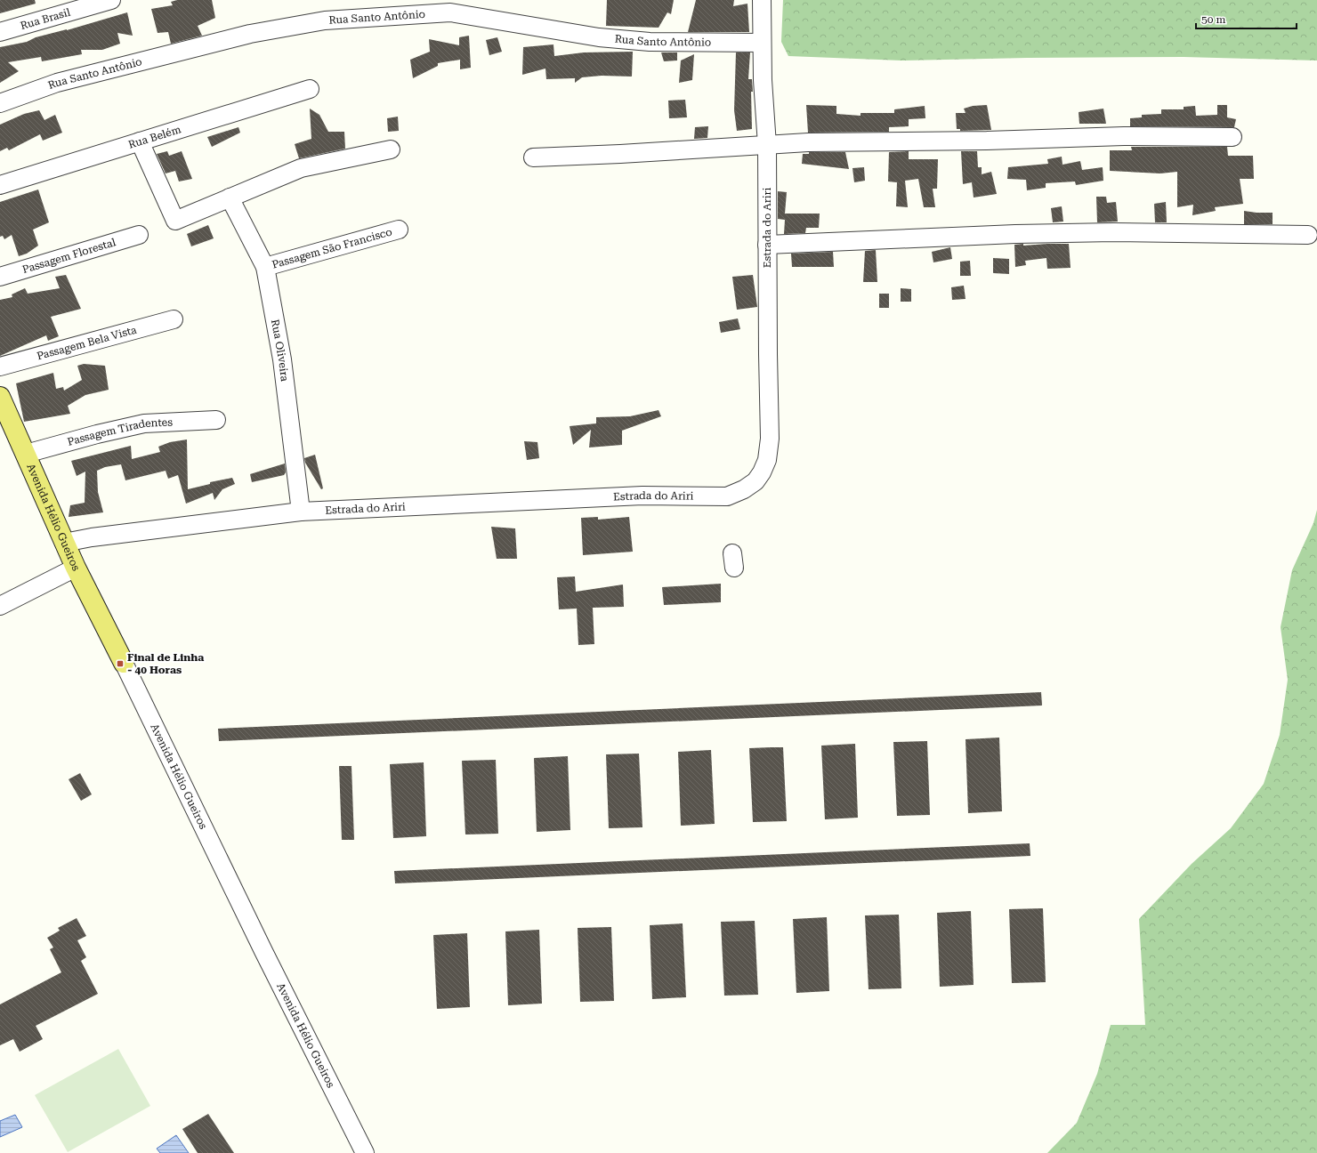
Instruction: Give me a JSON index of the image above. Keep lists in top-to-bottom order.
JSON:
{
  "streets": {
    "main road": ["Avenida Hélio Gueiros"],
    "street": [
      "Rua Santo Antônio",
      "Rua Brasil",
      "Rua Belém",
      "Estrada do Ariri",
      "Passagem São Francisco",
      "Passagem Florestal",
      "Passagem Bela Vista",
      "Rua Oliveira",
      "Passagem Tiradentes"
    ]
  },
  "crossings": [
    ["Rua Santo Antônio", "Estrada do Ariri"],
    ["Estrada do Ariri", "Rua Oliveira"],
    ["Estrada do Ariri", "Avenida Hélio Gueiros"],
    ["Passagem São Francisco", "Rua Oliveira"],
    ["Passagem Tiradentes", "Avenida Hélio Gueiros"]
  ],
  "places": {
    "transit": ["Final de Linha - 40 Horas"]
  },
  "scale_bar": "50 m"
}
